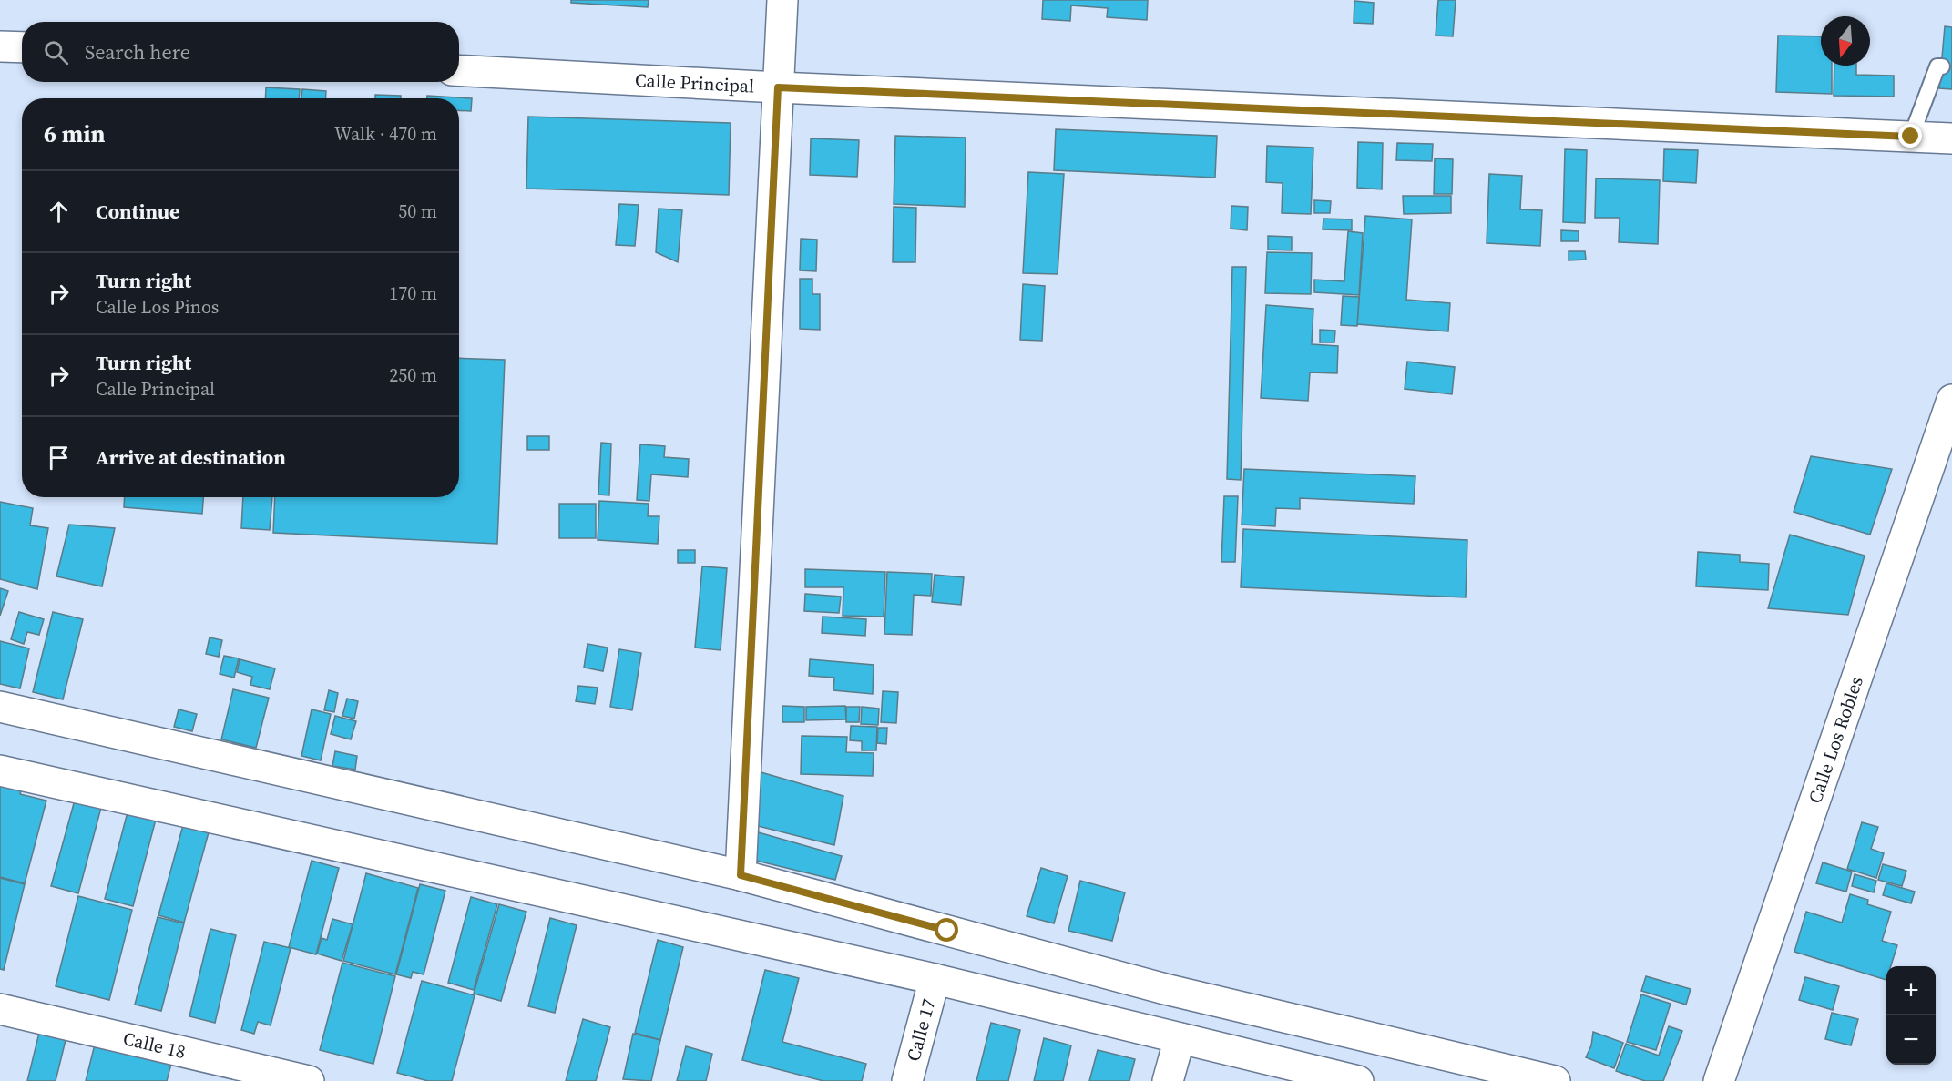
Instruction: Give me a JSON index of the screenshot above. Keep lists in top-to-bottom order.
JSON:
{
  "streets": {
    "street": [
      "Calle Principal",
      "Calle Los Robles",
      "Calle 17",
      "Calle 18"
    ]
  },
  "north": "bottom",
  "page": {
    "search": "Search here",
    "heading": ["6 min", "Walk · 470 m"],
    "list": [
      ["Continue", "50 m"],
      ["Turn right", "Calle Los Pinos", "170 m"],
      ["Turn right", "Calle Principal", "250 m"],
      "Arrive at destination"
    ],
    "map_buttons": ["+", "−"]
  }
}
